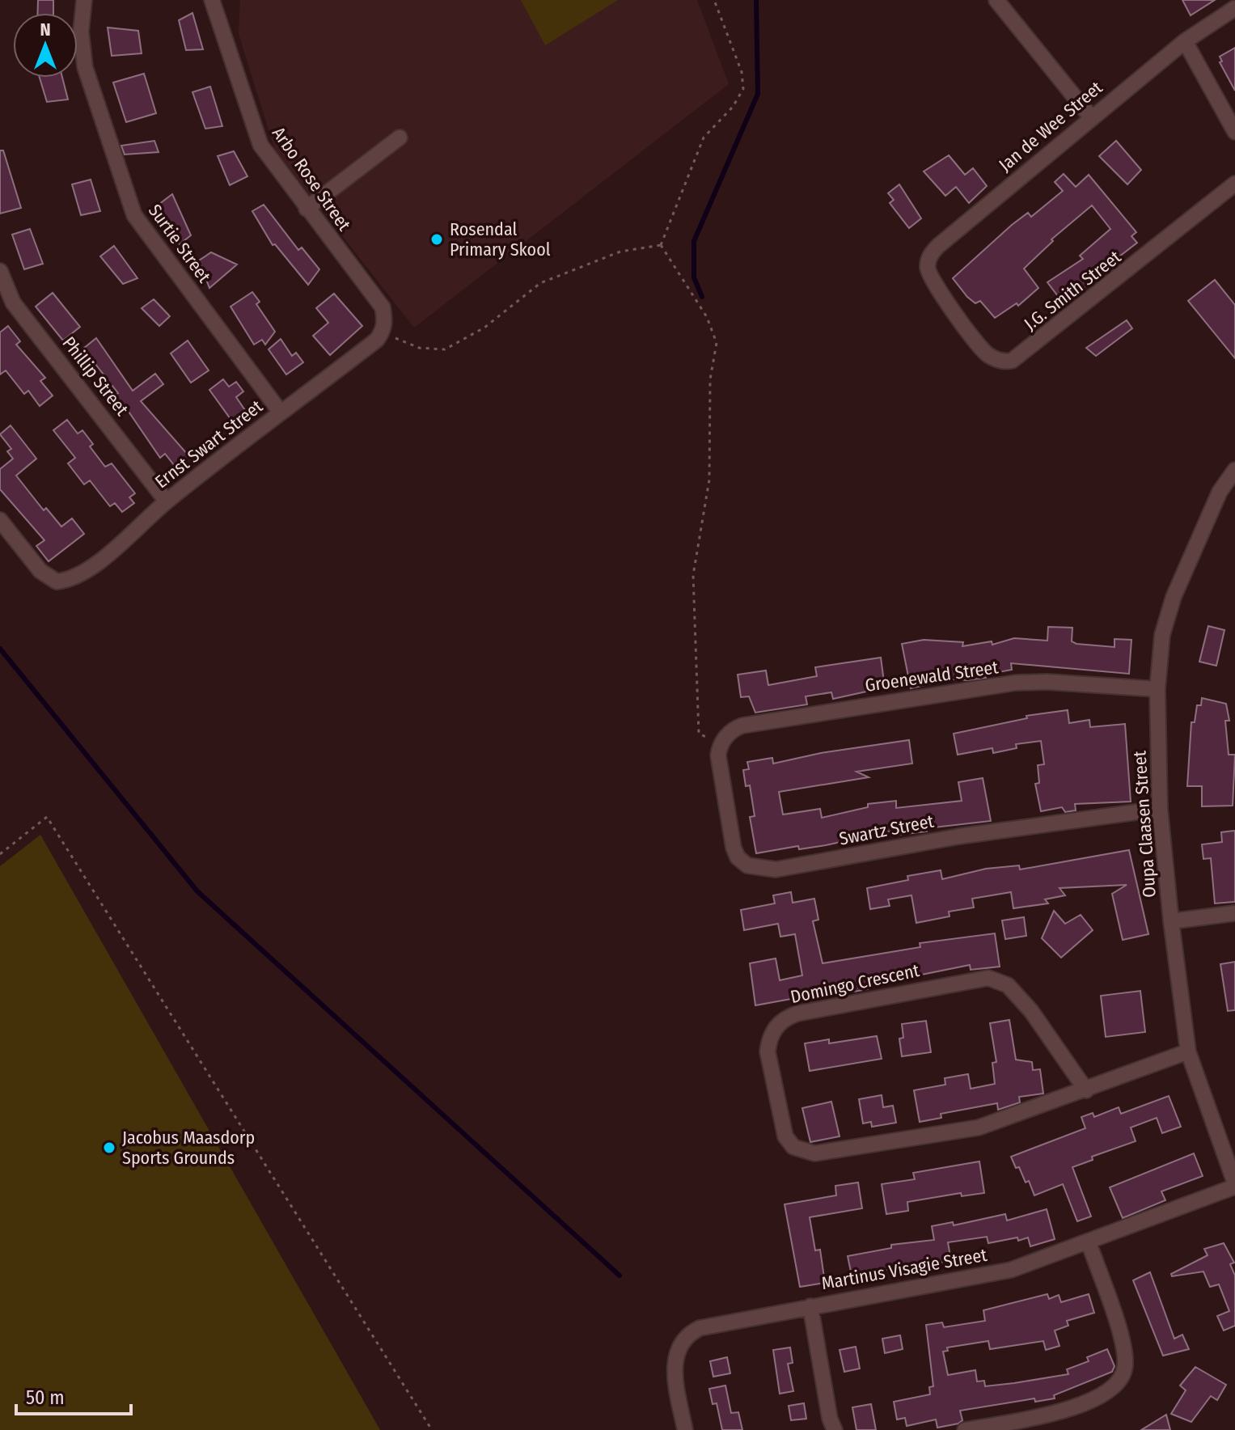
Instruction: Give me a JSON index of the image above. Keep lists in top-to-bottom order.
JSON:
{
  "streets": {
    "street": [
      "Jan de Wee Street",
      "Arbo Rose Street",
      "Surtie Street",
      "J.G. Smith Street",
      "Phillip Street",
      "Ernst Swart Street",
      "Groenewald Street",
      "Oupa Claasen Street",
      "Swartz Street",
      "Domingo Crescent",
      "Martinus Visagie Street"
    ]
  },
  "crossings": [
    ["Jan de Wee Street", "J.G. Smith Street"],
    ["Arbo Rose Street", "Ernst Swart Street"],
    ["Surtie Street", "Ernst Swart Street"],
    ["Phillip Street", "Ernst Swart Street"],
    ["Groenewald Street", "Oupa Claasen Street"],
    ["Groenewald Street", "Swartz Street"],
    ["Oupa Claasen Street", "Swartz Street"],
    ["Oupa Claasen Street", "Domingo Crescent"],
    ["Oupa Claasen Street", "Martinus Visagie Street"]
  ],
  "places": ["Rosendal Primary Skool", "Jacobus Maasdorp Sports Grounds"],
  "scale_bar": "50 m",
  "north": "top"
}
